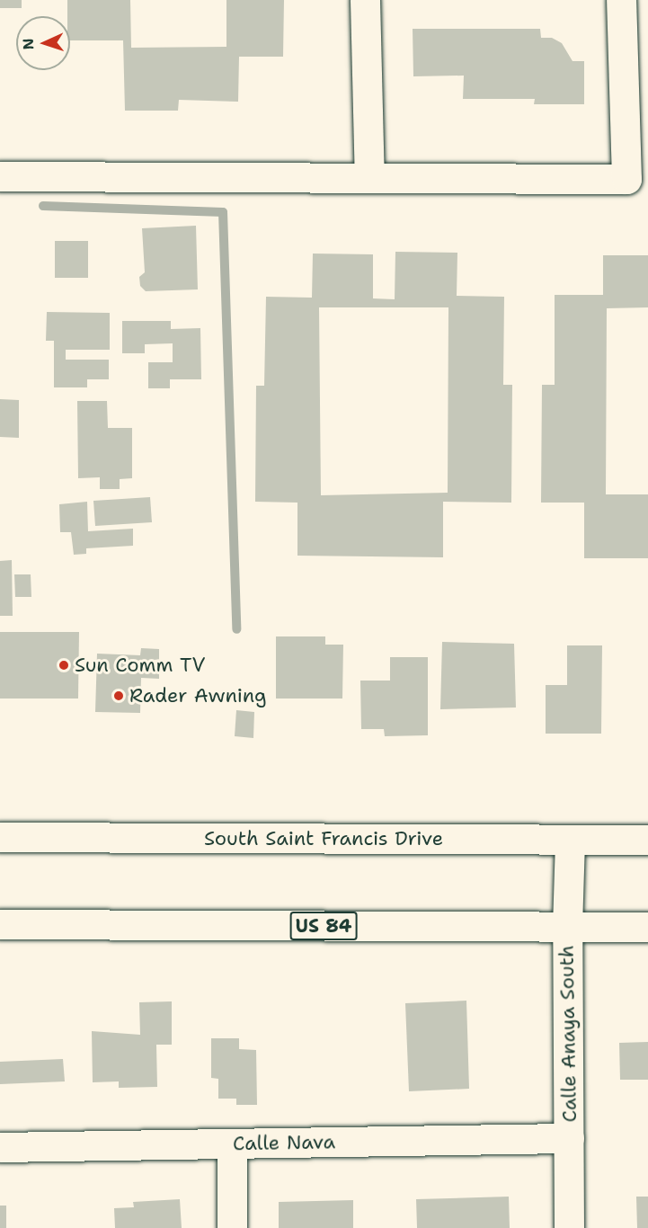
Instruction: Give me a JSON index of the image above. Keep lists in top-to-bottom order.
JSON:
{
  "streets": {
    "main road": [
      "South Saint Francis Drive",
      "US 84",
      "Calle Anaya South",
      "Calle Nava"
    ]
  },
  "crossings": [
    ["South Saint Francis Drive", "Calle Anaya South"],
    ["US 84", "Calle Anaya South"],
    ["Calle Anaya South", "Calle Nava"]
  ],
  "places": ["Sun Comm TV", "Rader Awning"],
  "north": "left"
}
